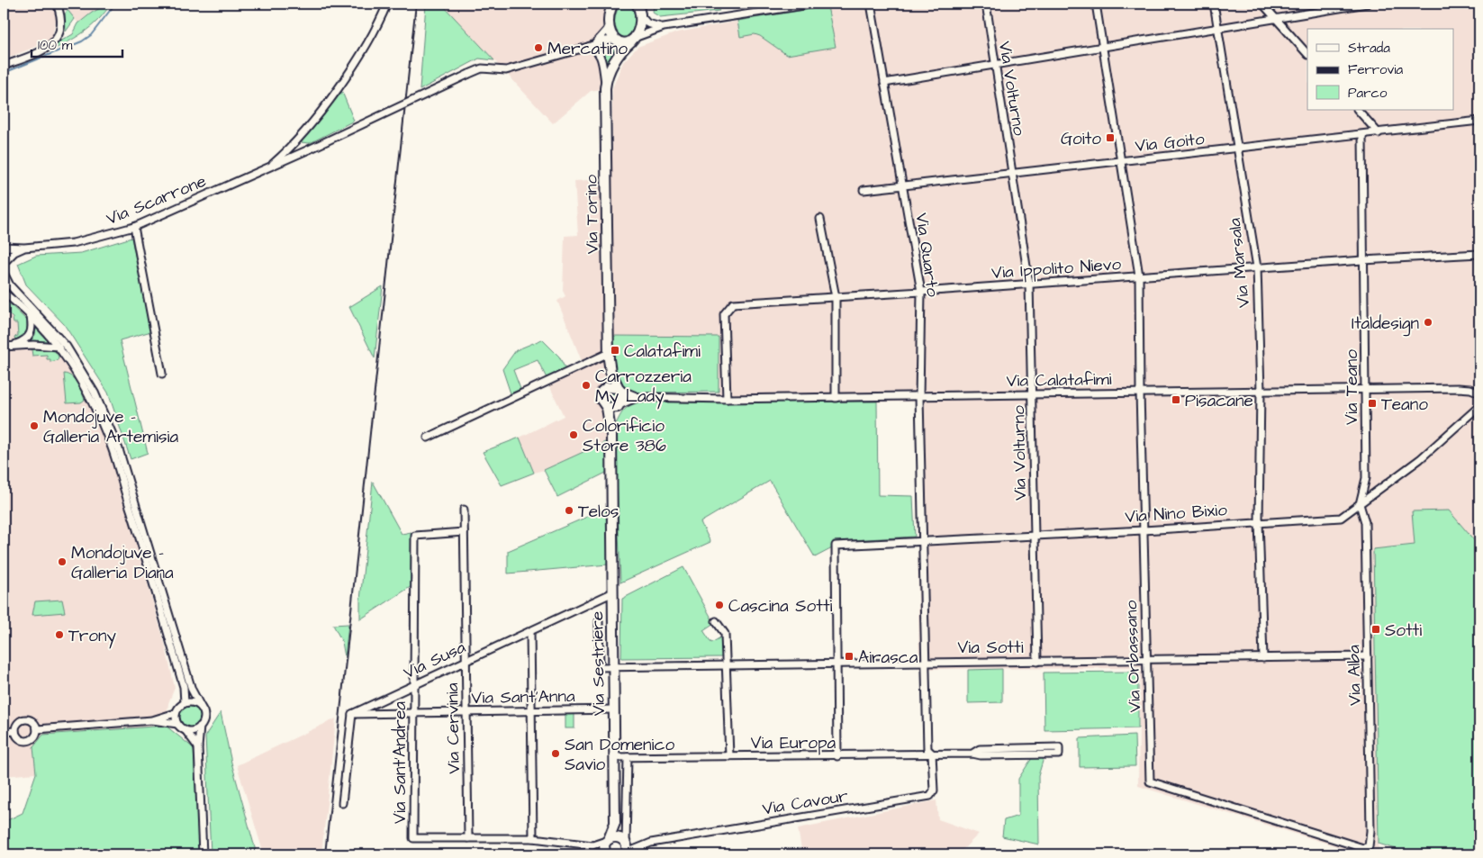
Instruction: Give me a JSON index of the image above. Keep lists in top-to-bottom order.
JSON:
{
  "streets": {
    "main road": ["Via Torino", "Via Sestriere"],
    "street": [
      "Via Volturno",
      "Via Goito",
      "Via Scarrone",
      "Via Quarto",
      "Via Marsala",
      "Via Ippolito Nievo",
      "Via Calatafimi",
      "Via Teano",
      "Via Nino Bixio",
      "Via Sotti",
      "Via Orbassano",
      "Via Susa",
      "Via Alba",
      "Via Sant'Anna",
      "Via Cervinia",
      "Via Europa",
      "Via Sant'Andrea",
      "Via Cavour"
    ]
  },
  "crossings": [
    ["Via Volturno", "Via Goito"],
    ["Via Volturno", "Via Ippolito Nievo"],
    ["Via Volturno", "Via Calatafimi"],
    ["Via Volturno", "Via Nino Bixio"],
    ["Via Volturno", "Via Sotti"],
    ["Via Goito", "Via Quarto"],
    ["Via Goito", "Via Marsala"],
    ["Via Goito", "Via Teano"],
    ["Via Goito", "Via Orbassano"],
    ["Via Torino", "Via Calatafimi"],
    ["Via Torino", "Via Sestriere"],
    ["Via Quarto", "Via Ippolito Nievo"],
    ["Via Quarto", "Via Calatafimi"],
    ["Via Quarto", "Via Nino Bixio"],
    ["Via Quarto", "Via Sotti"],
    ["Via Quarto", "Via Europa"],
    ["Via Quarto", "Via Cavour"],
    ["Via Marsala", "Via Ippolito Nievo"],
    ["Via Marsala", "Via Calatafimi"],
    ["Via Marsala", "Via Nino Bixio"],
    ["Via Marsala", "Via Sotti"],
    ["Via Ippolito Nievo", "Via Calatafimi"],
    ["Via Ippolito Nievo", "Via Teano"],
    ["Via Ippolito Nievo", "Via Orbassano"],
    ["Via Calatafimi", "Via Teano"],
    ["Via Calatafimi", "Via Orbassano"],
    ["Via Teano", "Via Nino Bixio"],
    ["Via Teano", "Via Alba"],
    ["Via Nino Bixio", "Via Sotti"],
    ["Via Nino Bixio", "Via Orbassano"],
    ["Via Nino Bixio", "Via Alba"],
    ["Via Sotti", "Via Orbassano"],
    ["Via Sotti", "Via Sestriere"],
    ["Via Sotti", "Via Alba"],
    ["Via Orbassano", "Via Alba"],
    ["Via Susa", "Via Sestriere"],
    ["Via Susa", "Via Sant'Anna"],
    ["Via Susa", "Via Cervinia"],
    ["Via Susa", "Via Sant'Andrea"],
    ["Via Sestriere", "Via Sant'Anna"],
    ["Via Sestriere", "Via Europa"],
    ["Via Sant'Anna", "Via Cervinia"],
    ["Via Sant'Anna", "Via Sant'Andrea"],
    ["Via Cervinia", "Via Sant'Andrea"],
    ["Via Europa", "Via Cavour"]
  ],
  "places": {
    "other": [
      "Mercatino",
      "Italdesign",
      "Carrozzeria My Lady",
      "Mondojuve - Galleria Artemisia",
      "Colorificio Store 386",
      "Telos",
      "Mondojuve - Galleria Diana",
      "Cascina Sotti",
      "Trony",
      "San Domenico Savio"
    ],
    "transit": [
      "Goito",
      "Calatafimi",
      "Pisacane",
      "Teano",
      "Sotti",
      "Airasca"
    ]
  },
  "legend": ["Strada", "Ferrovia", "Parco"],
  "scale_bar": "100 m"
}
